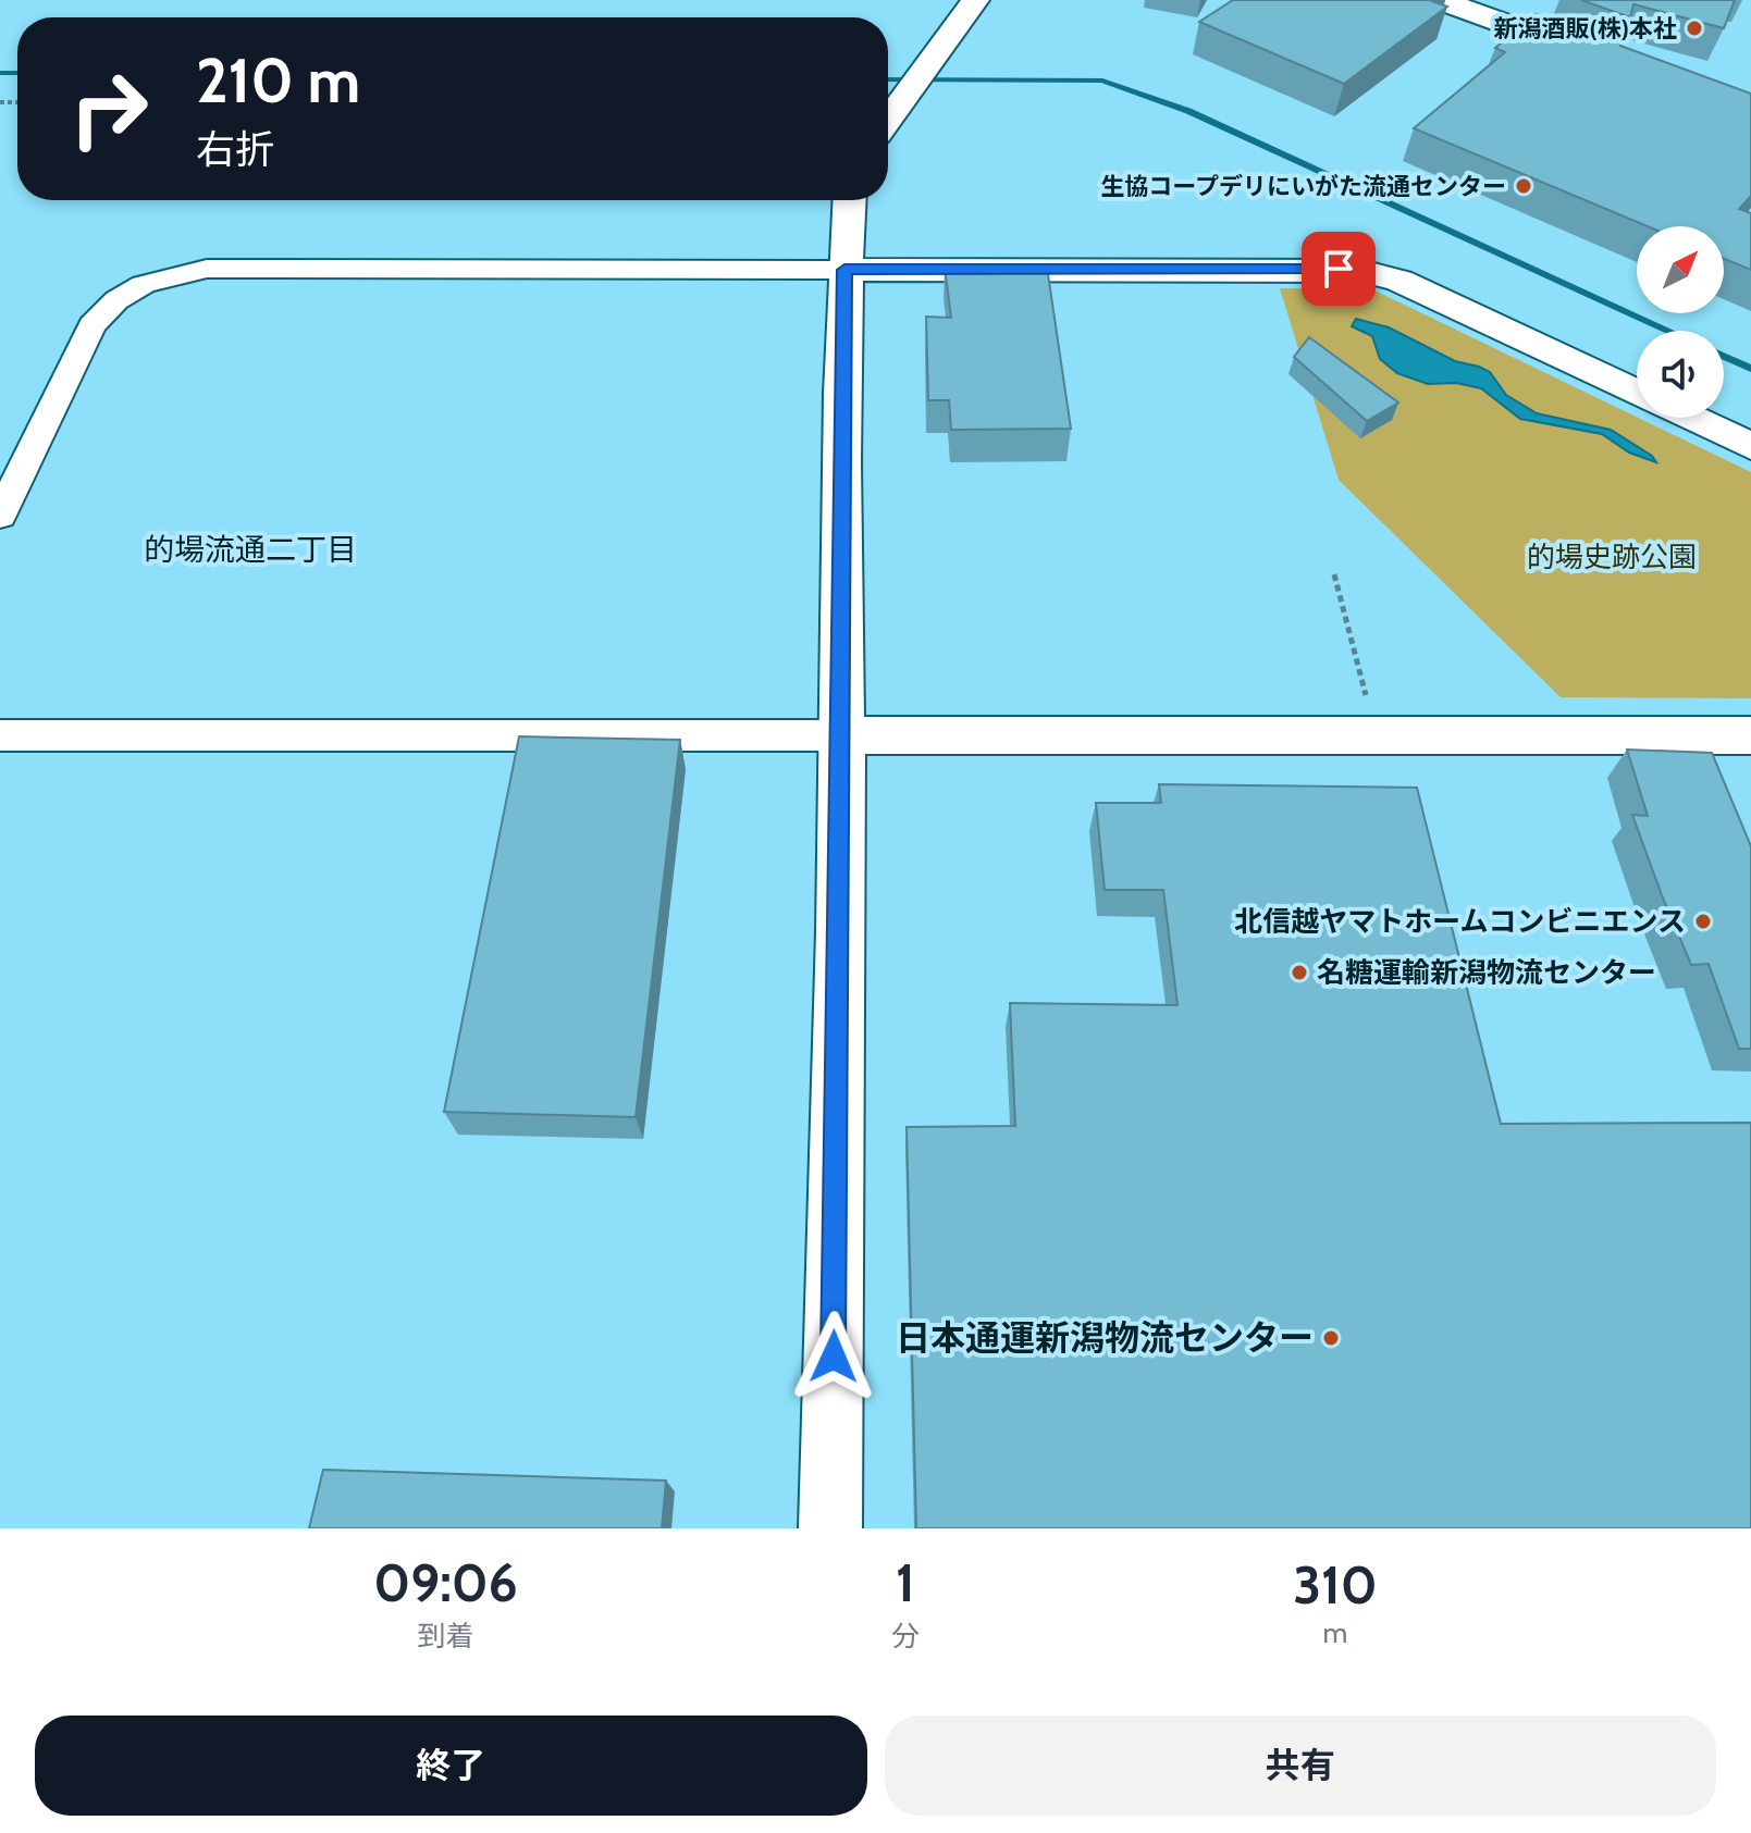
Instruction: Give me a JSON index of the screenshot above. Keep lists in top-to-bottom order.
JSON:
{
  "districts": ["的場流通二丁目"],
  "parks": ["的場史跡公園"],
  "places": [
    "新潟酒販(株)本社",
    "生協コープデリにいがた流通センター",
    "北信越ヤマトホームコンビニエンス",
    "名糖運輸新潟物流センター",
    "日本通運新潟物流センター"
  ],
  "north": "top right",
  "page": {
    "turn": ["210 m", "右折"],
    "eta": [
      "09:06",
      "到着",
      "1",
      "分",
      "310",
      "m"
    ],
    "buttons": ["終了", "共有"]
  }
}
